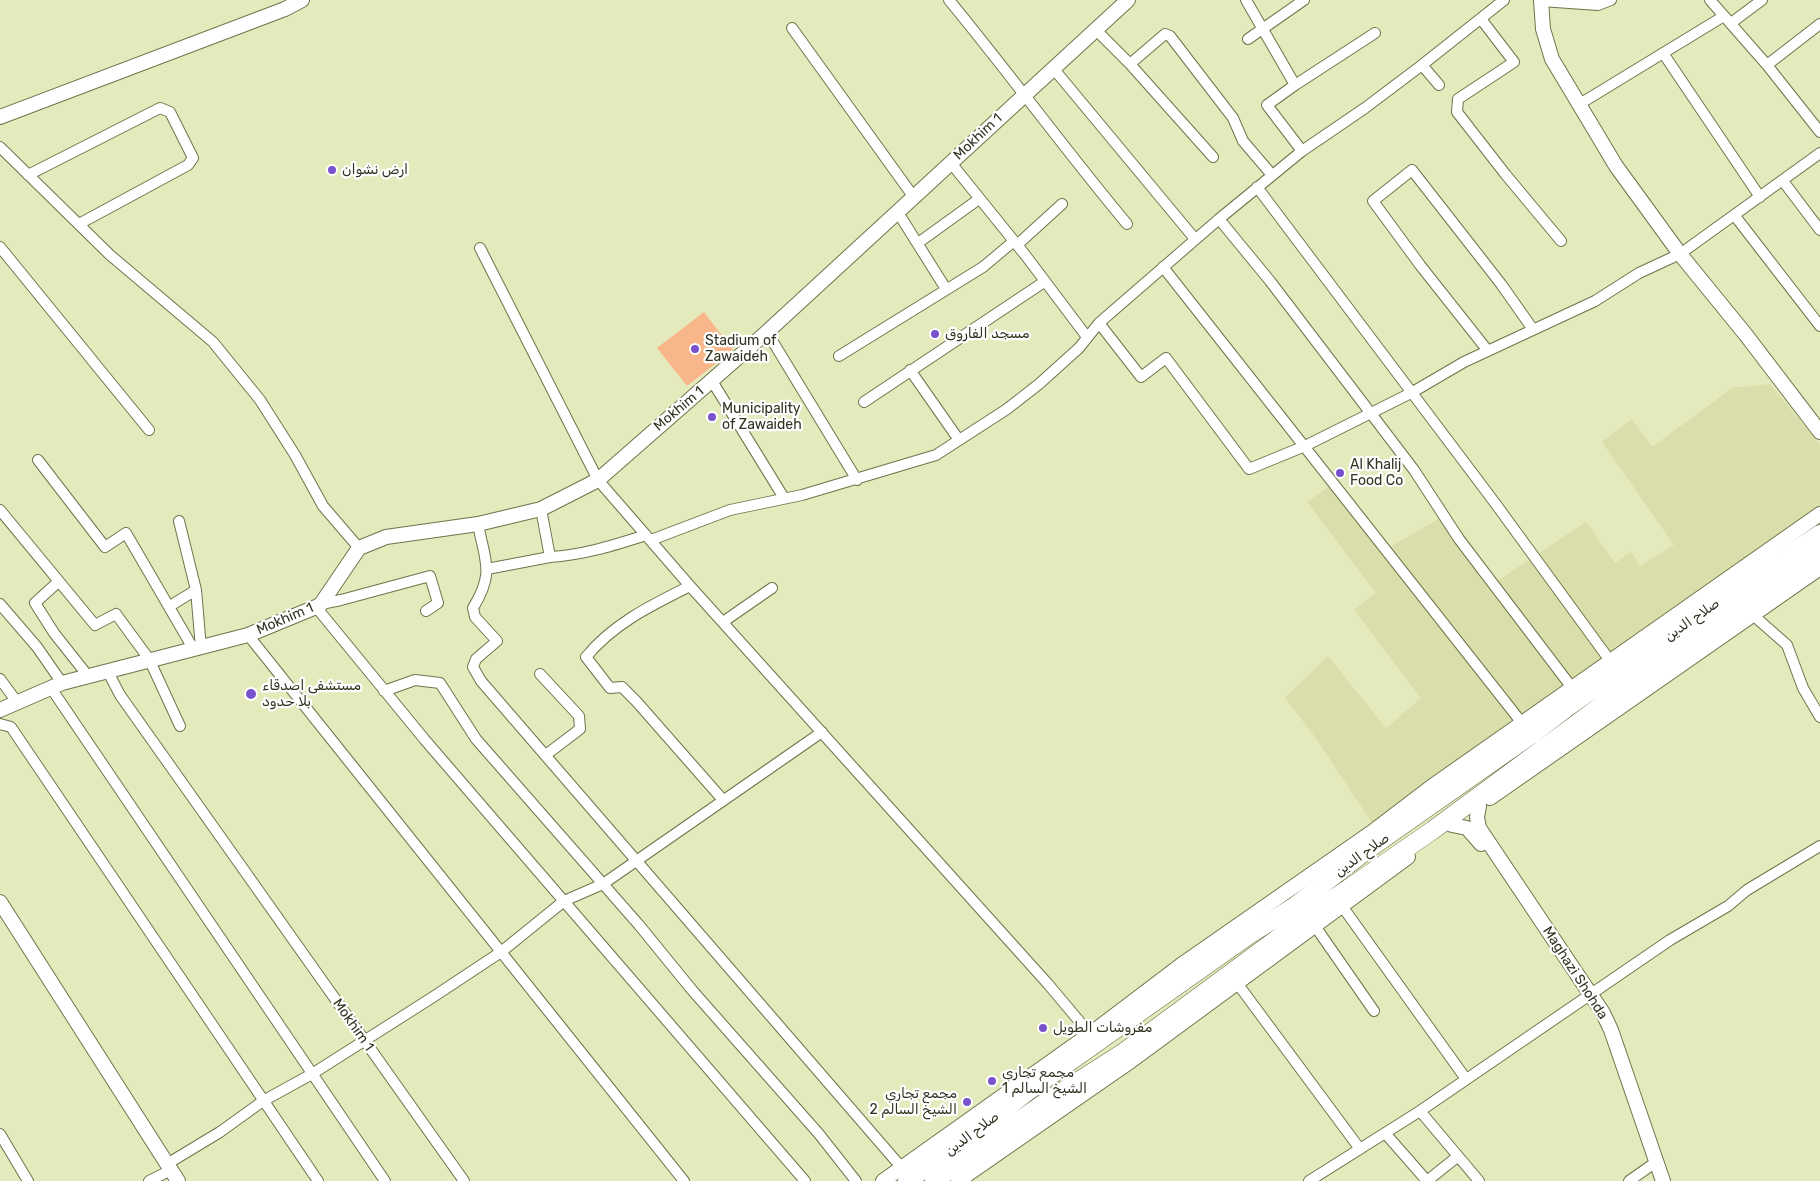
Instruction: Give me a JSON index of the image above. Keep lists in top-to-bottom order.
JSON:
{
  "streets": {
    "highway": ["صلاح الدين"],
    "street": ["Mokhim 1", "Maghazi Shohda"]
  },
  "crossings": [
    ["صلاح الدين", "Maghazi Shohda"]
  ],
  "places": [
    "ارض نشوان",
    "مسجد الفاروق",
    "Stadium of Zawaideh",
    "Municipality of Zawaideh",
    "Al Khalij Food Co",
    "مستشفى اصدقاء بلا حدود",
    "مفروشات الطويل",
    "مجمع تجاري الشيخ السالم 1",
    "مجمع تجاري الشيخ السالم 2"
  ]
}
